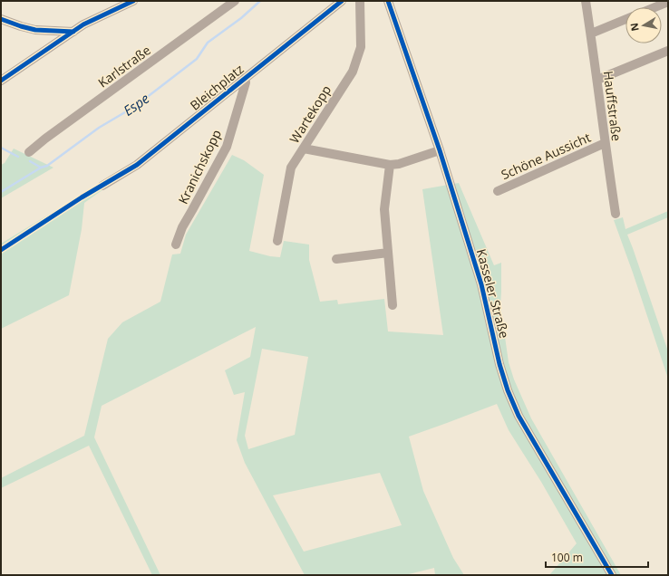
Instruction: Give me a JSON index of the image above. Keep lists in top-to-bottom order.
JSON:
{
  "streets": {
    "street": [
      "Karlstraße",
      "Bleichplatz",
      "Hauffstraße",
      "Wartekopp",
      "Schöne Aussicht",
      "Kranichskopp",
      "Kasseler Straße"
    ]
  },
  "crossings": [
    ["Bleichplatz", "Kranichskopp"],
    ["Hauffstraße", "Schöne Aussicht"]
  ],
  "water": ["Espe"],
  "scale_bar": "100 m",
  "north": "left"
}
